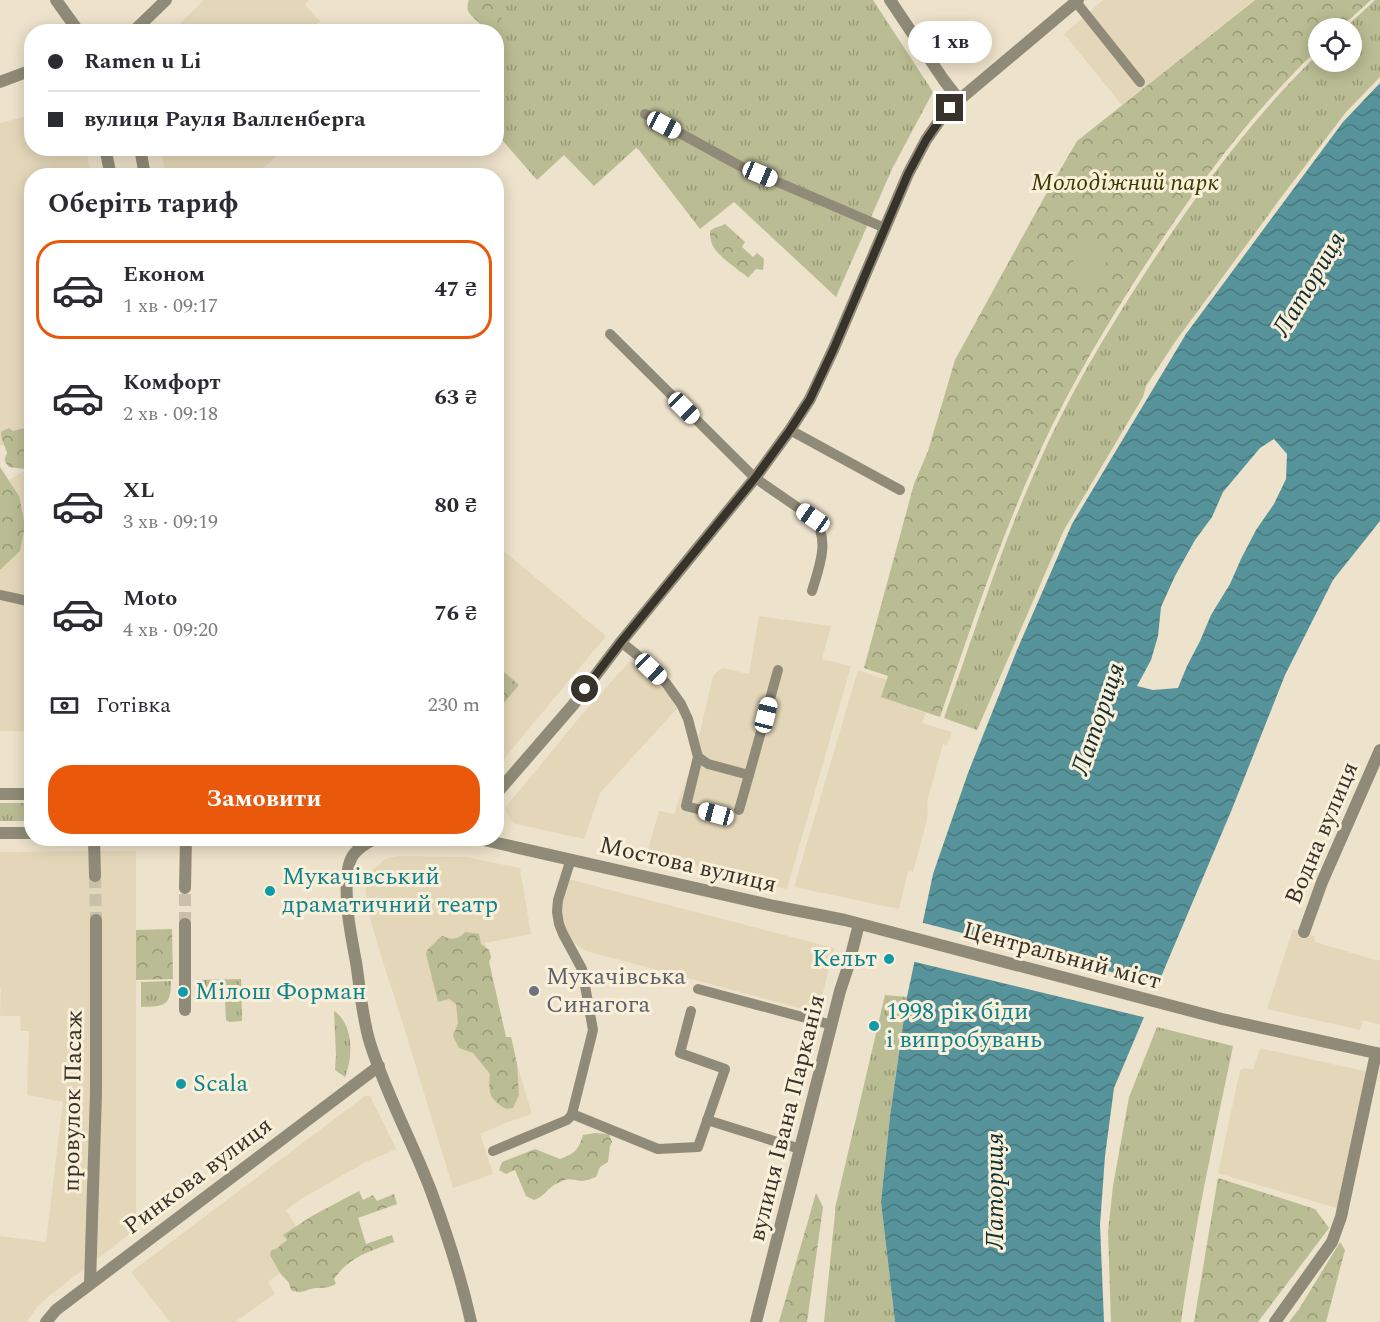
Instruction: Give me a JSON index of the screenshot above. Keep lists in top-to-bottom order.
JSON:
{
  "streets": {
    "street": [
      "Водна вулиця",
      "Мостова вулиця",
      "Центральний міст",
      "провулок Пасаж",
      "вулиця Івана Парканія",
      "Ринкова вулиця"
    ]
  },
  "crossings": [
    ["Мостова вулиця", "Центральний міст"],
    ["Мостова вулиця", "вулиця Івана Парканія"],
    ["провулок Пасаж", "Ринкова вулиця"]
  ],
  "water": ["Латориця"],
  "parks": ["Молодіжний парк"],
  "places": [
    "Мукачівський драматичний театр",
    "Кельт",
    "Мукачівська Синагога",
    "Мілош Форман",
    "1998 рік біди і випробувань",
    "Scala"
  ],
  "page": {
    "bubble": "1 хв",
    "banner": ["Ramen u Li", "вулиця Рауля Валленберга"],
    "heading": "Оберіть тариф",
    "list": [
      {
        "name": "Економ",
        "note": "1 хв · 09:17",
        "value": "47 ₴"
      },
      {
        "name": "Комфорт",
        "note": "2 хв · 09:18",
        "value": "63 ₴"
      },
      {
        "name": "XL",
        "note": "3 хв · 09:19",
        "value": "80 ₴"
      },
      {
        "name": "Moto",
        "note": "4 хв · 09:20",
        "value": "76 ₴"
      }
    ],
    "pay": ["Готівка", "230 m"],
    "buttons": "Замовити"
  }
}
